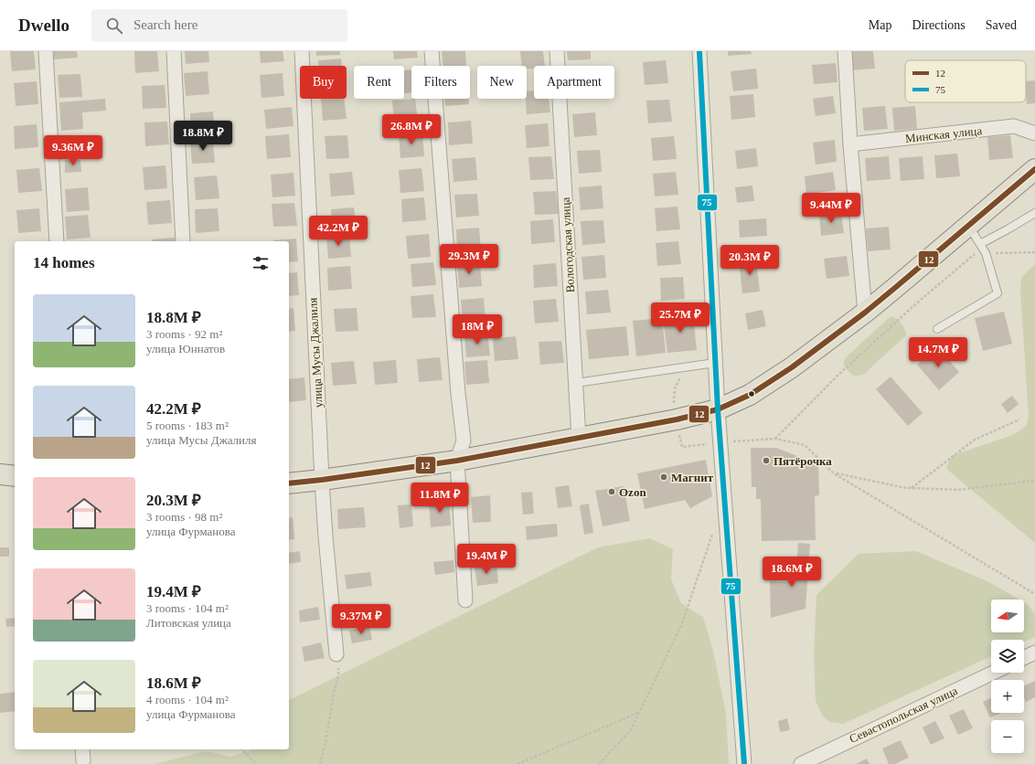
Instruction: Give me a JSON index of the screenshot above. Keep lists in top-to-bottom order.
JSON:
{
  "streets": {
    "street": [
      "Минская улица",
      "Вологодская улица",
      "улица Мусы Джалиля",
      "Севастопольская улица"
    ]
  },
  "places": ["Пятёрочка", "Магнит", "Ozon"],
  "lines": ["transit line 75", "transit line 12"],
  "legend": ["12", "75"],
  "north": "left",
  "page": {
    "header": "Dwello",
    "search": "Search here",
    "nav": ["Map", "Directions", "Saved"],
    "chip": [
      "Buy",
      "Rent",
      "Filters",
      "New",
      "Apartment"
    ],
    "price": [
      "26.8M ₽",
      "18.8M ₽",
      "9.36M ₽",
      "9.44M ₽",
      "42.2M ₽",
      "29.3M ₽",
      "20.3M ₽",
      "25.7M ₽",
      "18M ₽",
      "14.7M ₽",
      "11.8M ₽",
      "19.4M ₽",
      "18.6M ₽",
      "9.37M ₽"
    ],
    "heading": "14 homes",
    "list": [
      {
        "name": "18.8M ₽",
        "note": "3 rooms · 92 m² · улица Юннатов"
      },
      {
        "name": "42.2M ₽",
        "note": "5 rooms · 183 m² · улица Мусы Джалиля"
      },
      {
        "name": "20.3M ₽",
        "note": "3 rooms · 98 m² · улица Фурманова"
      },
      {
        "name": "19.4M ₽",
        "note": "3 rooms · 104 m² · Литовская улица"
      },
      {
        "name": "18.6M ₽",
        "note": "4 rooms · 104 m² · улица Фурманова"
      }
    ],
    "map_buttons": ["+", "−"]
  }
}
